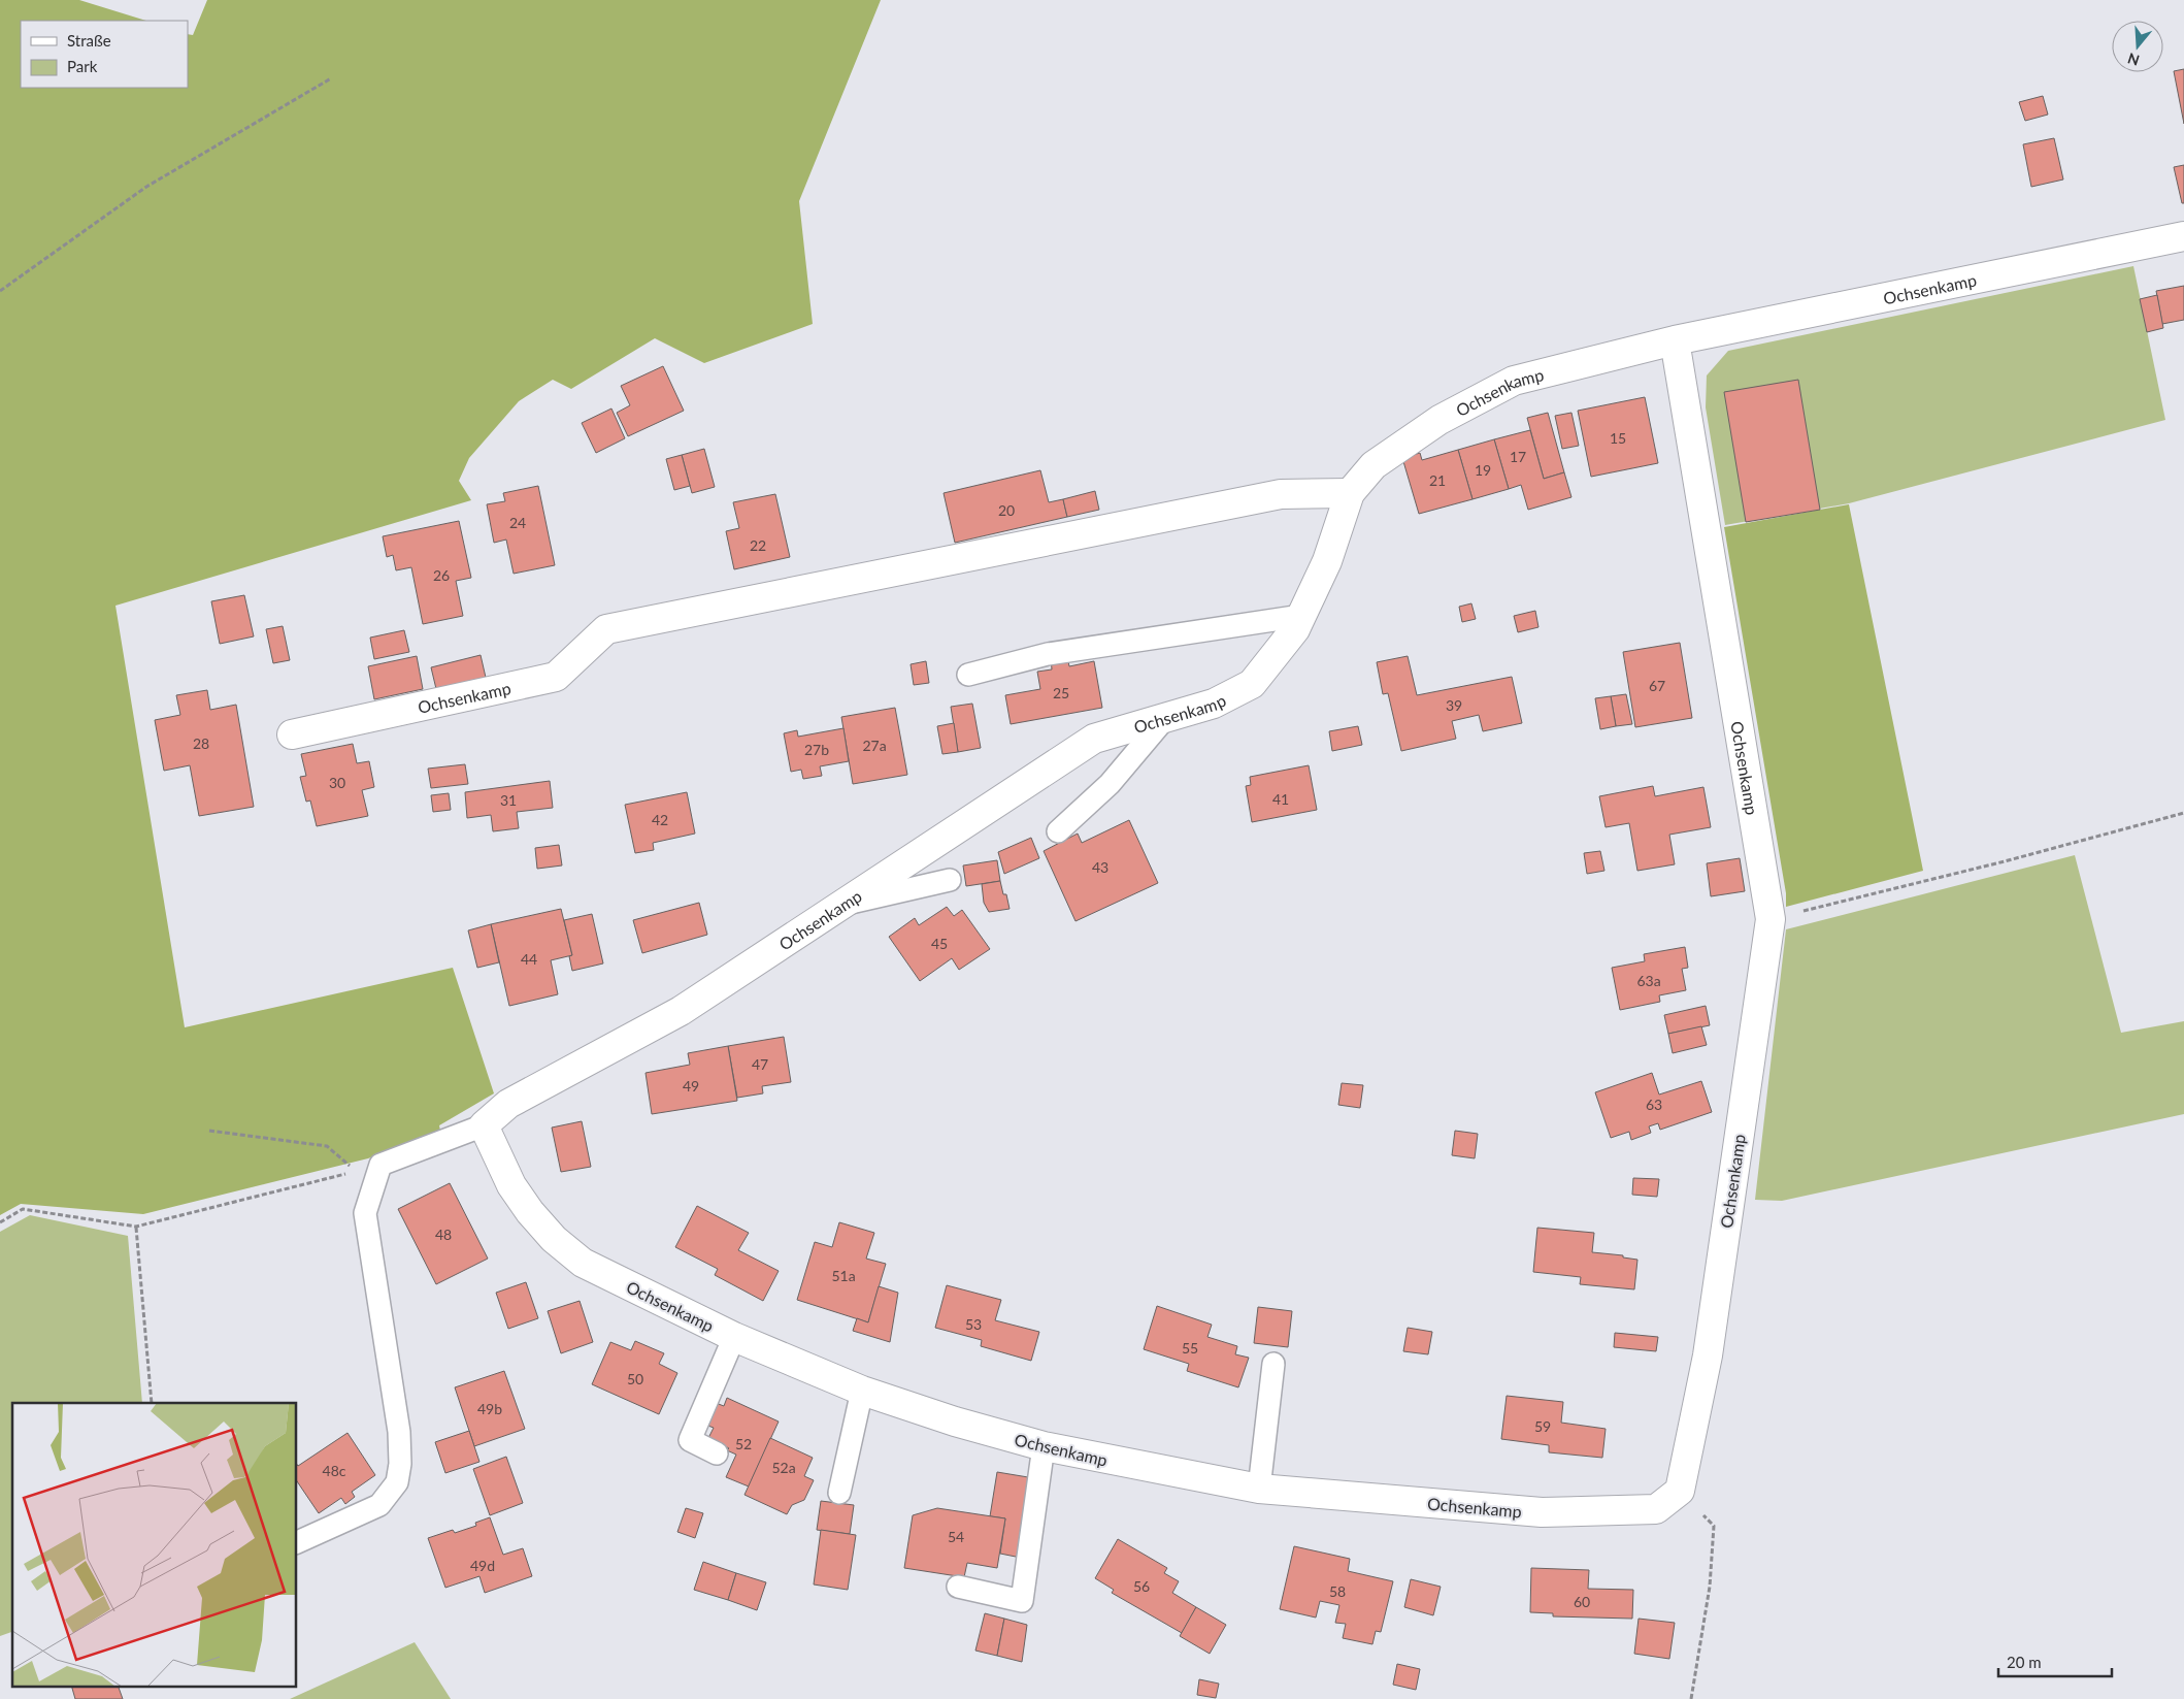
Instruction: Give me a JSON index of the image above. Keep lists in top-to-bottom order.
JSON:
{
  "streets": {
    "street": ["Ochsenkamp"]
  },
  "house_numbers": [
    "15",
    "17",
    "19",
    "21",
    "20",
    "24",
    "22",
    "26",
    "67",
    "25",
    "39",
    "28",
    "27a",
    "27b",
    "30",
    "41",
    "31",
    "42",
    "43",
    "45",
    "44",
    "63a",
    "47",
    "49",
    "63",
    "48",
    "51a",
    "53",
    "55",
    "50",
    "49b",
    "59",
    "52",
    "52a",
    "48c",
    "54",
    "49d",
    "56",
    "58",
    "60"
  ],
  "legend": ["Straße", "Park"],
  "scale_bar": "20 m",
  "north": "bottom"
}
